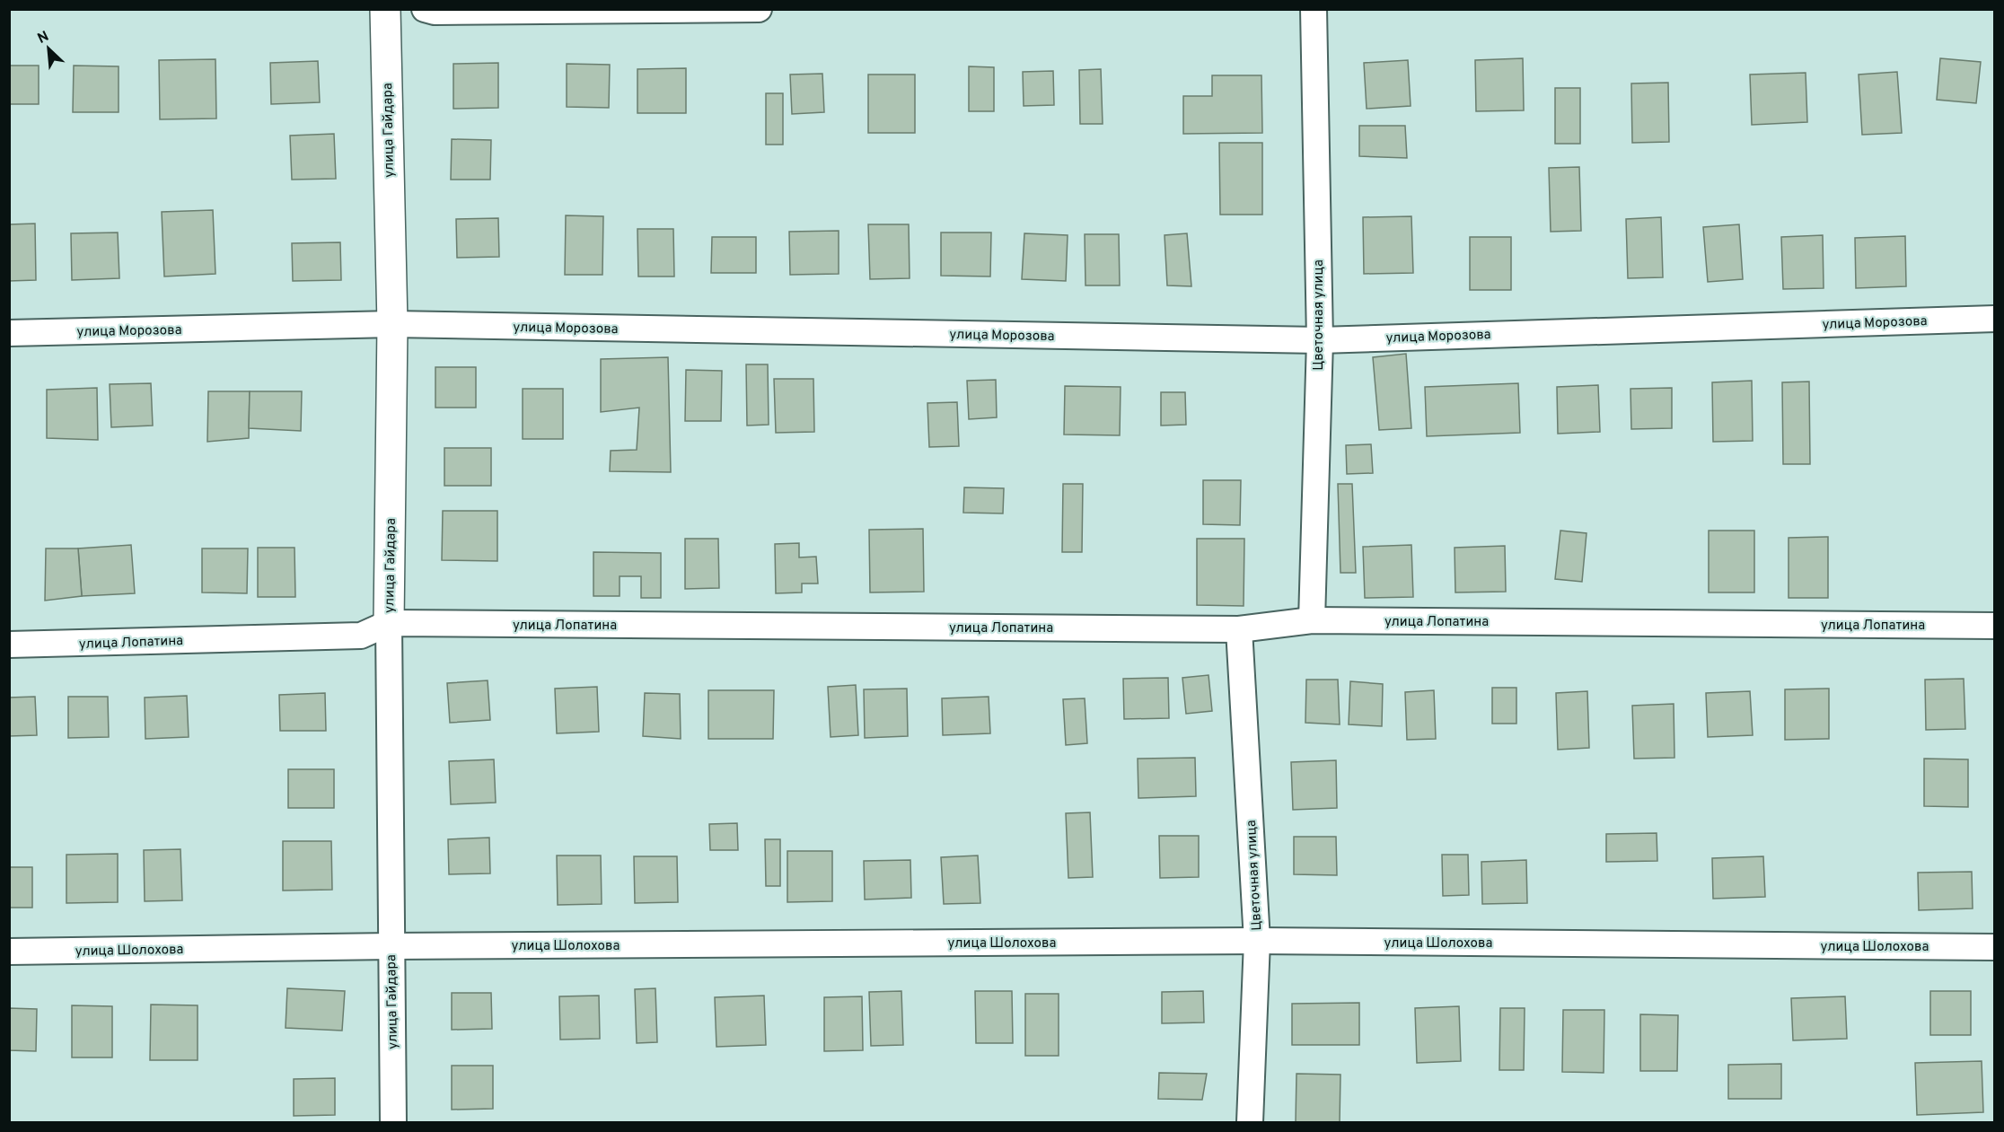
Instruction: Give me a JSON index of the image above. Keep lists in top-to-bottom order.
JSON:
{
  "streets": {
    "street": [
      "улица Гайдара",
      "Цветочная улица",
      "улица Морозова",
      "улица Лопатина",
      "улица Шолохова"
    ]
  },
  "crossings": [
    ["улица Гайдара", "улица Морозова"],
    ["улица Гайдара", "улица Лопатина"],
    ["улица Гайдара", "улица Шолохова"],
    ["Цветочная улица", "улица Морозова"],
    ["Цветочная улица", "улица Лопатина"],
    ["Цветочная улица", "улица Шолохова"]
  ],
  "north": "top left"
}
